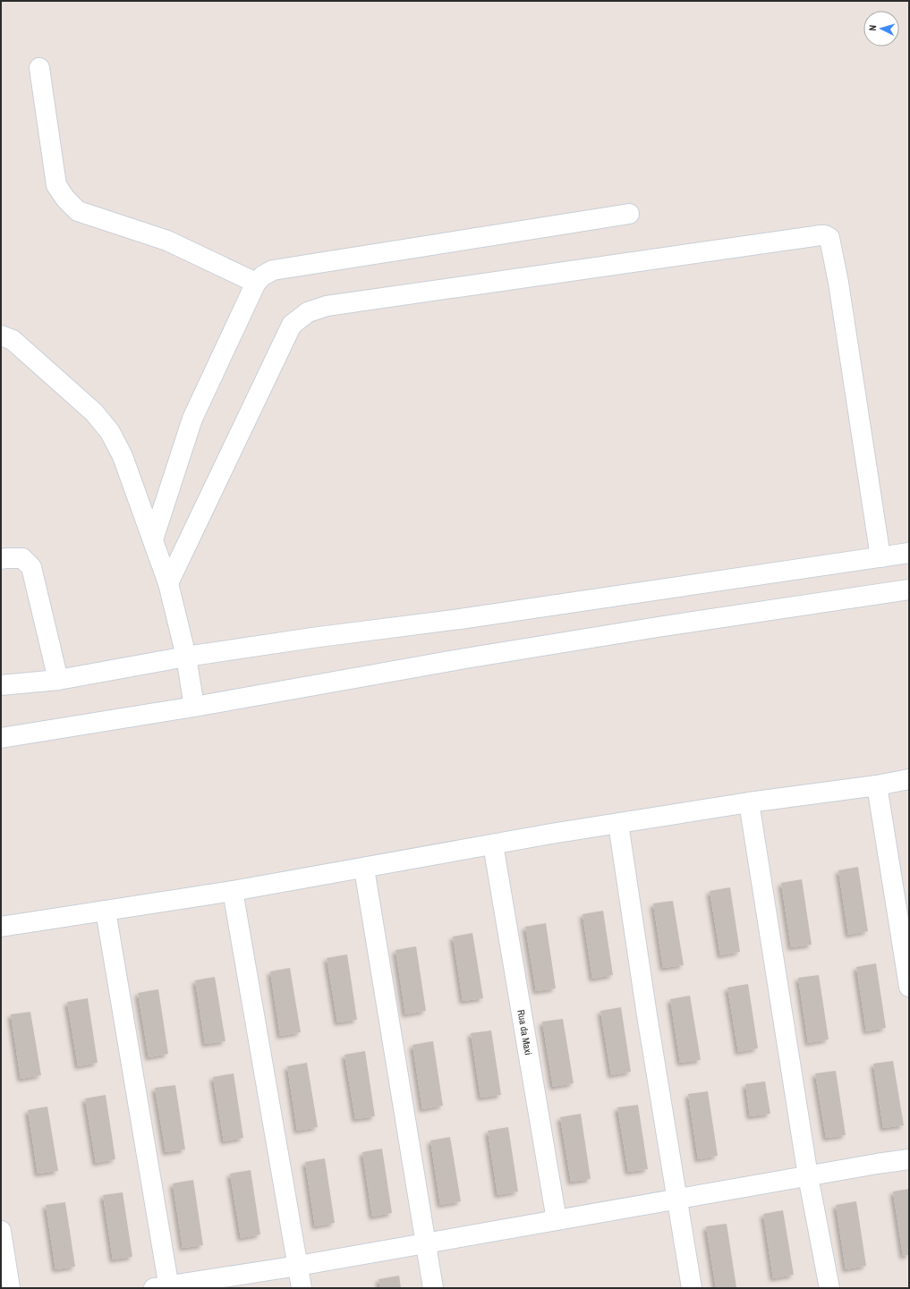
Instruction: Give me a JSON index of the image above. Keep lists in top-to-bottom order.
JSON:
{
  "streets": {
    "street": ["Rua da Maxi"]
  },
  "north": "left"
}
